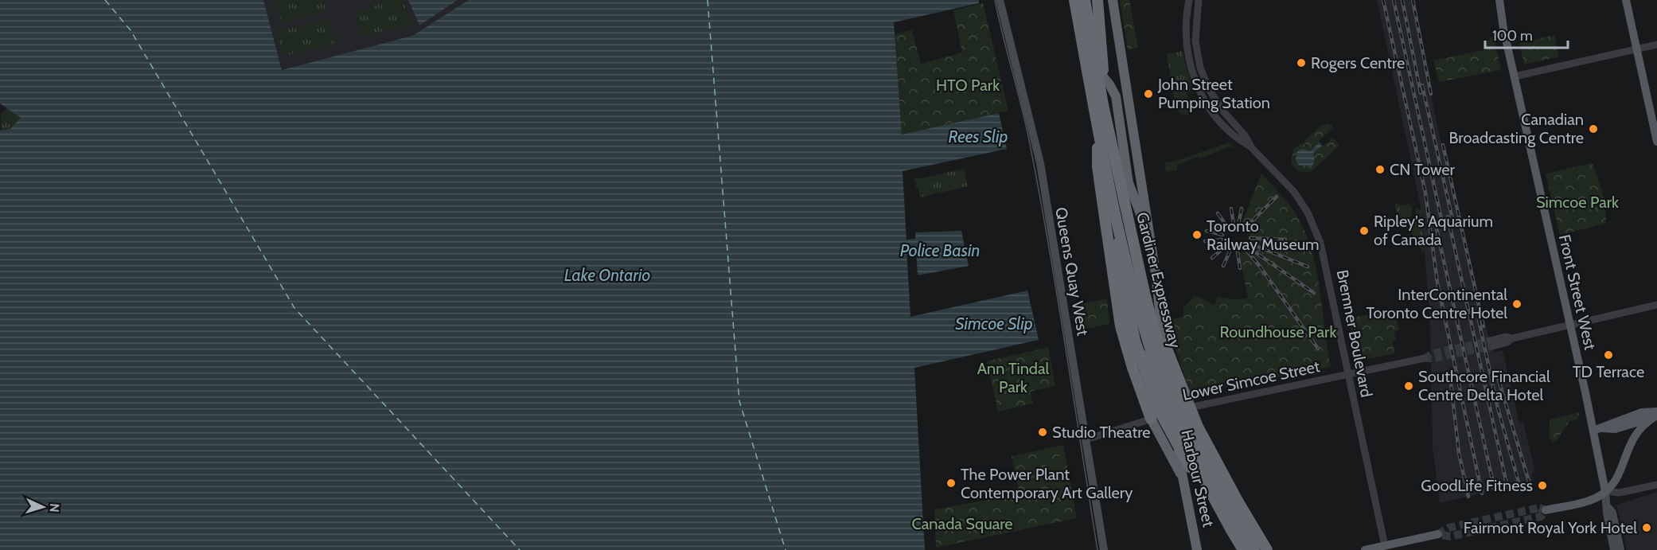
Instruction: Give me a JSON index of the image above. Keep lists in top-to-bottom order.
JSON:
{
  "streets": {
    "highway": ["Gardiner Expressway", "Harbour Street"],
    "main road": ["Queens Quay West", "Front Street West"],
    "street": ["Bremner Boulevard", "Lower Simcoe Street"]
  },
  "crossings": [
    ["Queens Quay West", "Lower Simcoe Street"],
    ["Bremner Boulevard", "Lower Simcoe Street"],
    ["Lower Simcoe Street", "Harbour Street"]
  ],
  "water": [
    "Rees Slip",
    "Police Basin",
    "Lake Ontario",
    "Simcoe Slip"
  ],
  "parks": [
    "HTO Park",
    "Simcoe Park",
    "Roundhouse Park",
    "Ann Tindal Park",
    "Canada Square"
  ],
  "places": [
    "Rogers Centre",
    "John Street Pumping Station",
    "Canadian Broadcasting Centre",
    "CN Tower",
    "Ripley's Aquarium of Canada",
    "Toronto Railway Museum",
    "InterContinental Toronto Centre Hotel",
    "TD Terrace",
    "Southcore Financial Centre Delta Hotel",
    "Studio Theatre",
    "The Power Plant Contemporary Art Gallery",
    "GoodLife Fitness",
    "Fairmont Royal York Hotel"
  ],
  "scale_bar": "100 m",
  "north": "right"
}
